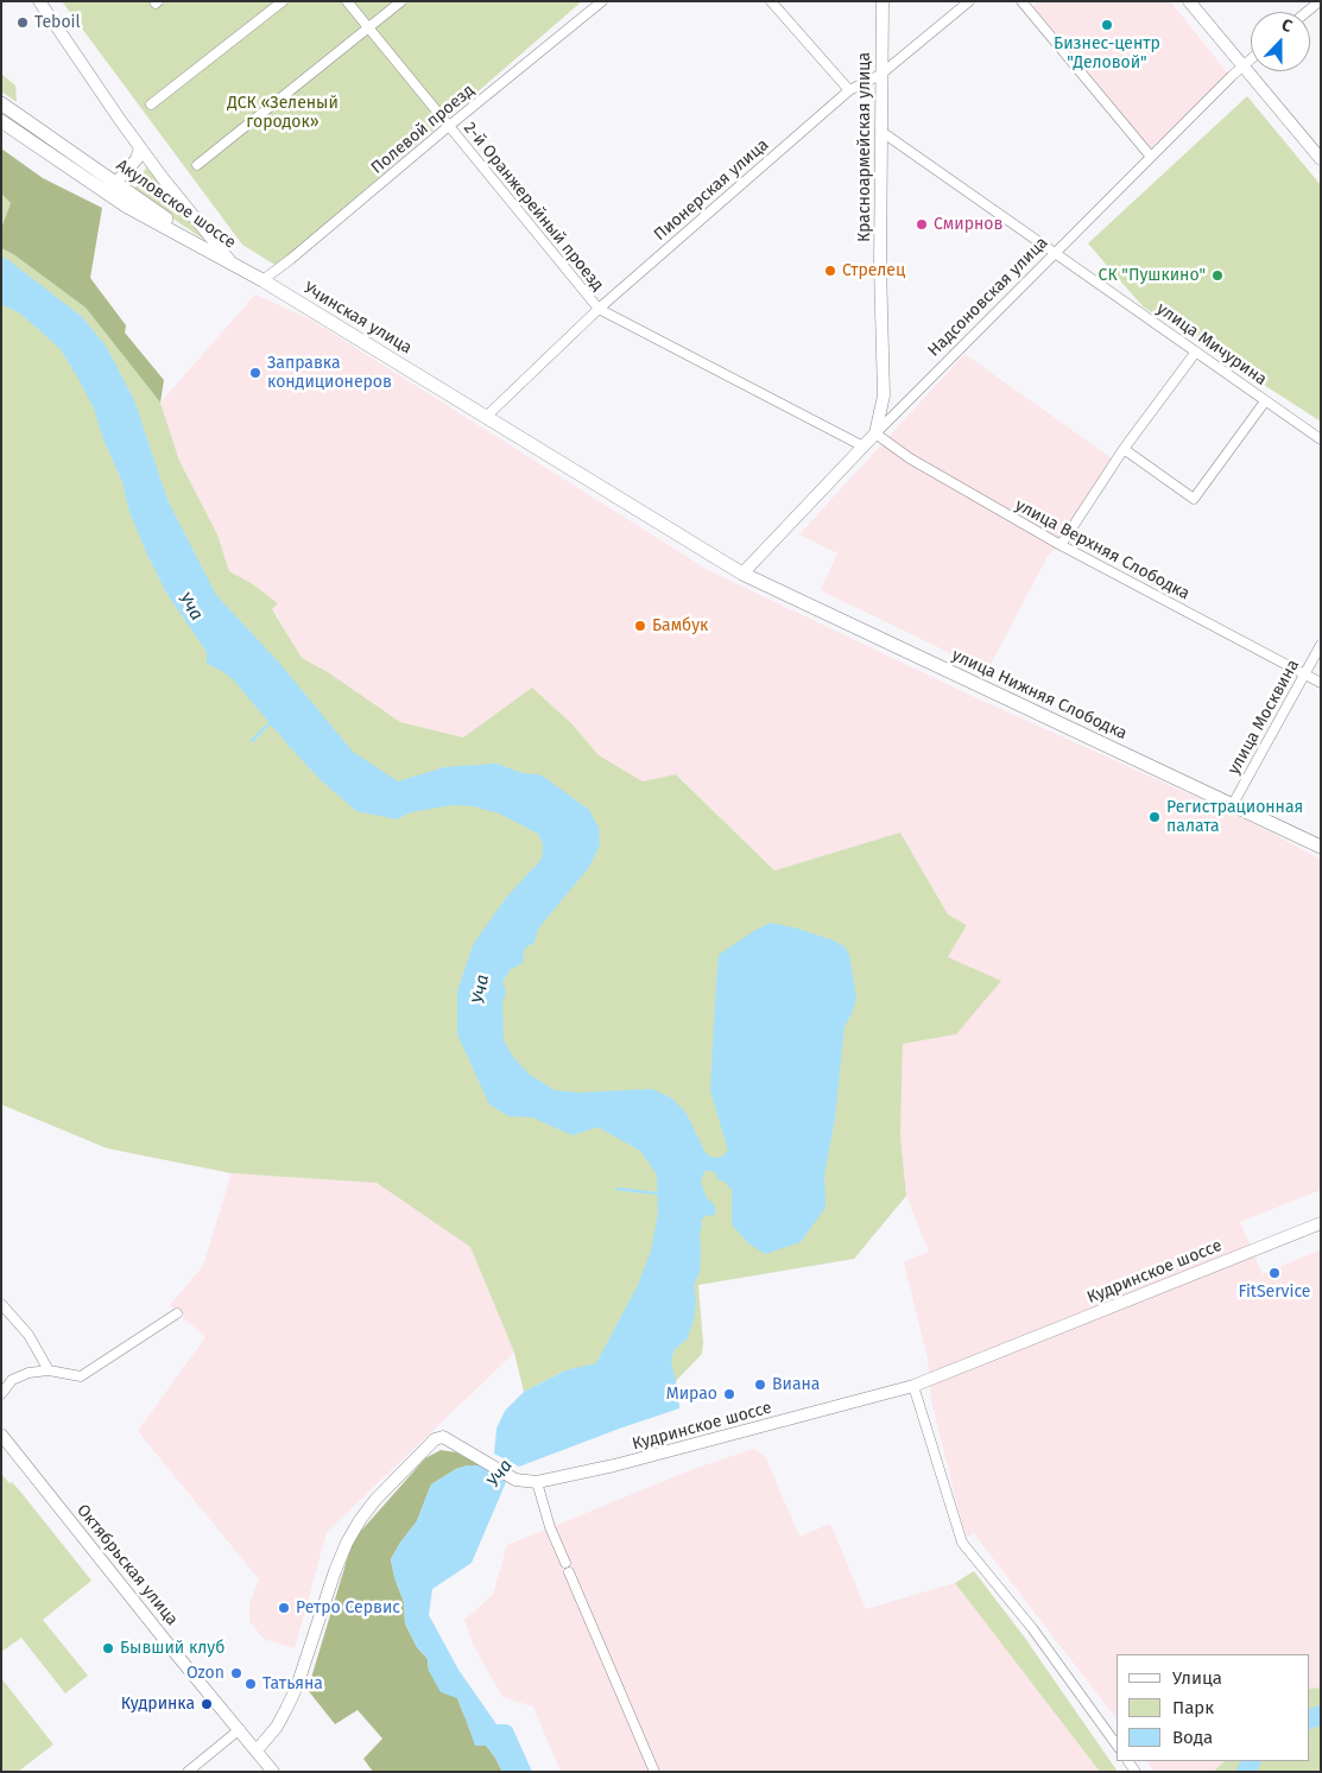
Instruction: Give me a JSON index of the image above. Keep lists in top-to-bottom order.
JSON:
{
  "streets": {
    "main road": ["Акуловское шоссе", "Учинская улица", "улица Нижняя Слободка"],
    "street": [
      "Полевой проезд",
      "Красноармейская улица",
      "Пионерская улица",
      "2-й Оранжерейный проезд",
      "Надсоновская улица",
      "улица Мичурина",
      "улица Верхняя Слободка",
      "улица Москвина",
      "Кудринское шоссе",
      "Октябрьская улица"
    ]
  },
  "crossings": [
    ["Полевой проезд", "2-й Оранжерейный проезд"],
    ["Полевой проезд", "Учинская улица"],
    ["Красноармейская улица", "Пионерская улица"],
    ["Красноармейская улица", "Надсоновская улица"],
    ["Красноармейская улица", "улица Мичурина"],
    ["Красноармейская улица", "улица Верхняя Слободка"],
    ["Пионерская улица", "2-й Оранжерейный проезд"],
    ["Пионерская улица", "Учинская улица"],
    ["Акуловское шоссе", "Учинская улица"],
    ["2-й Оранжерейный проезд", "Надсоновская улица"],
    ["Надсоновская улица", "Учинская улица"],
    ["Надсоновская улица", "улица Мичурина"],
    ["Надсоновская улица", "улица Верхняя Слободка"],
    ["Надсоновская улица", "улица Нижняя Слободка"],
    ["Учинская улица", "улица Нижняя Слободка"],
    ["улица Верхняя Слободка", "улица Москвина"],
    ["улица Нижняя Слободка", "улица Москвина"],
    ["Кудринское шоссе", "Октябрьская улица"]
  ],
  "water": ["Уча"],
  "parks": ["ДСК «Зеленый городок»"],
  "places": [
    "Teboil",
    "Бизнес-центр \"Деловой\"",
    "Смирнов",
    "Стрелец",
    "СК \"Пушкино\"",
    "Заправка кондиционеров",
    "Бамбук",
    "Регистрационная палата",
    "FitService",
    "Виана",
    "Мирао",
    "Ретро Сервис",
    "Бывший клуб",
    "Ozon",
    "Татьяна",
    "Кудринка"
  ],
  "legend": ["Улица", "Парк", "Вода"],
  "north": "top"
}
